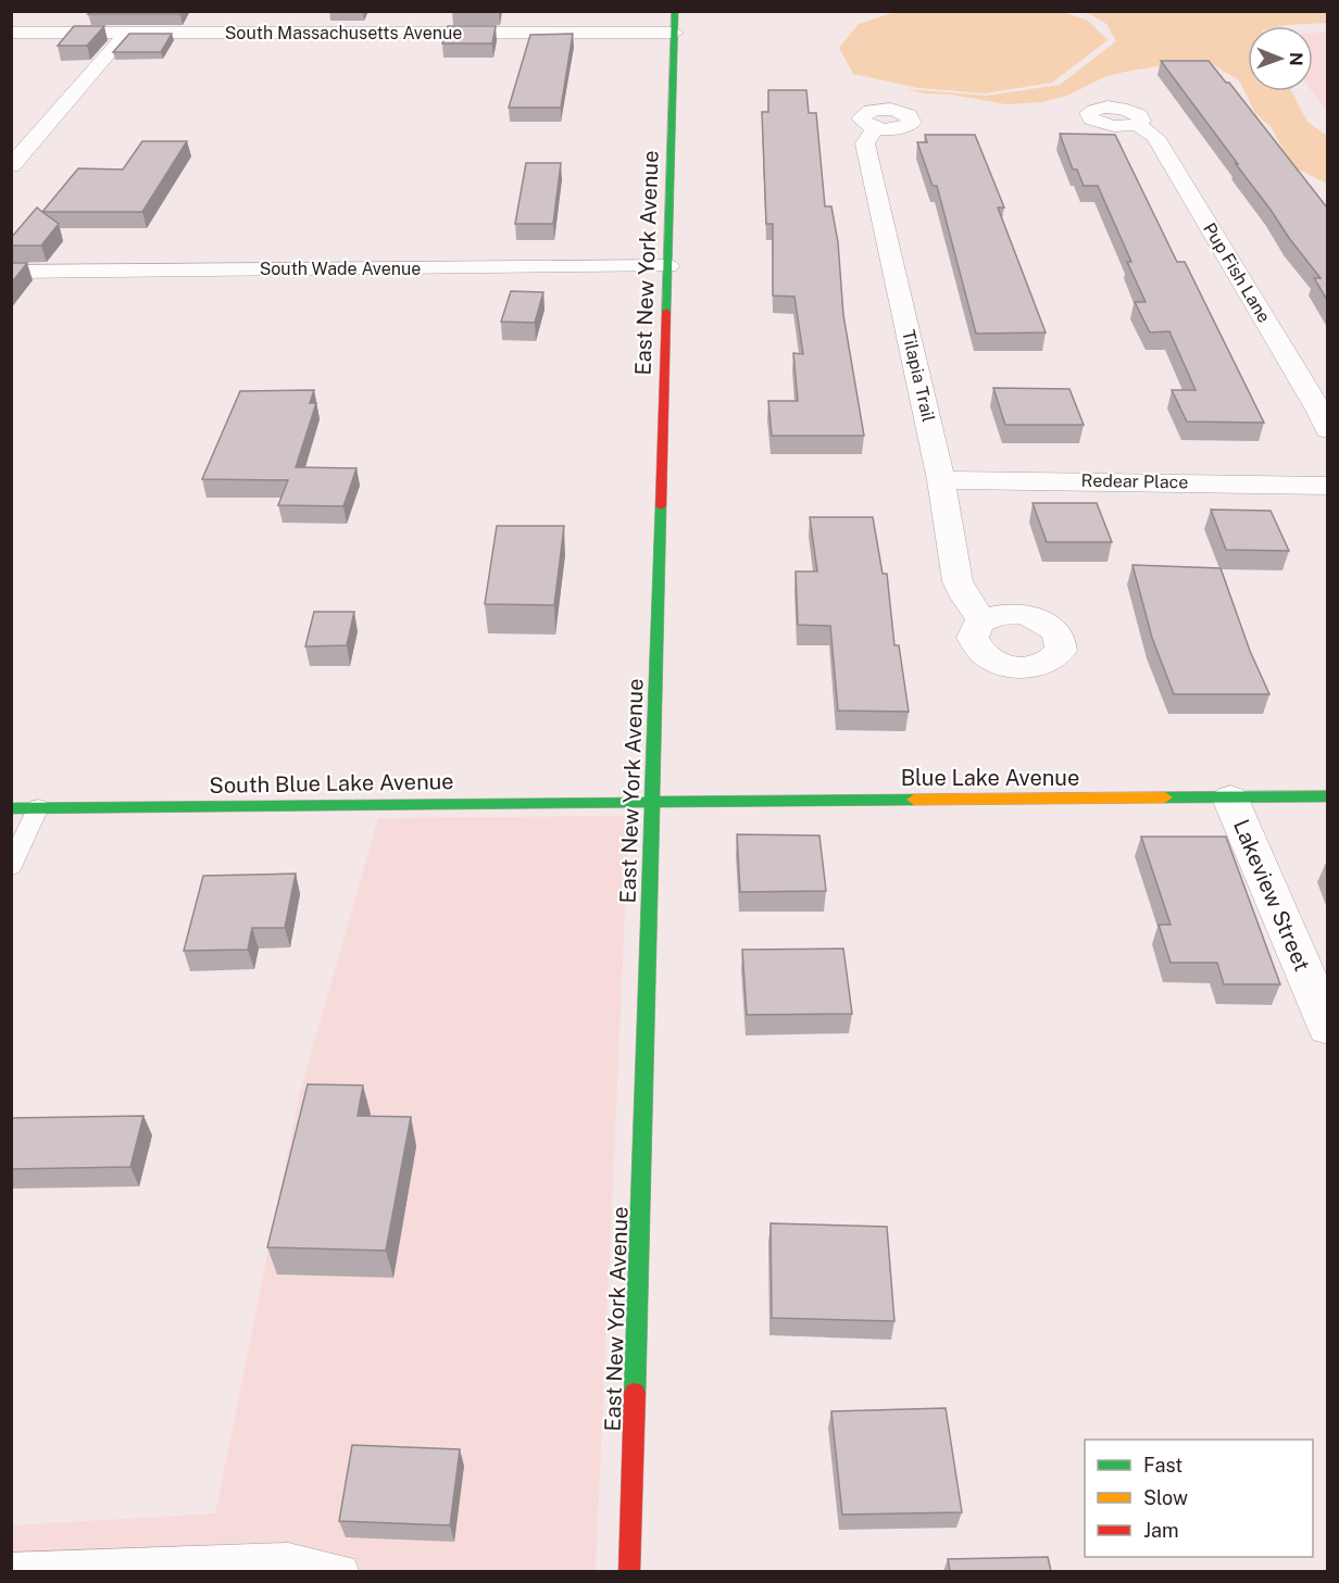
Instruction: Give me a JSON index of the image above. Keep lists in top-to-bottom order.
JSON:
{
  "streets": {
    "main road": ["East New York Avenue", "Blue Lake Avenue", "South Blue Lake Avenue"],
    "street": [
      "South Massachusetts Avenue",
      "South Wade Avenue",
      "Pup Fish Lane",
      "Tilapia Trail",
      "Redear Place",
      "Lakeview Street"
    ]
  },
  "crossings": [
    ["South Massachusetts Avenue", "East New York Avenue"],
    ["East New York Avenue", "South Wade Avenue"],
    ["East New York Avenue", "Blue Lake Avenue"],
    ["East New York Avenue", "South Blue Lake Avenue"],
    ["Tilapia Trail", "Redear Place"],
    ["Blue Lake Avenue", "South Blue Lake Avenue"],
    ["Blue Lake Avenue", "Lakeview Street"]
  ],
  "legend": ["Fast", "Slow", "Jam"],
  "north": "right"
}
